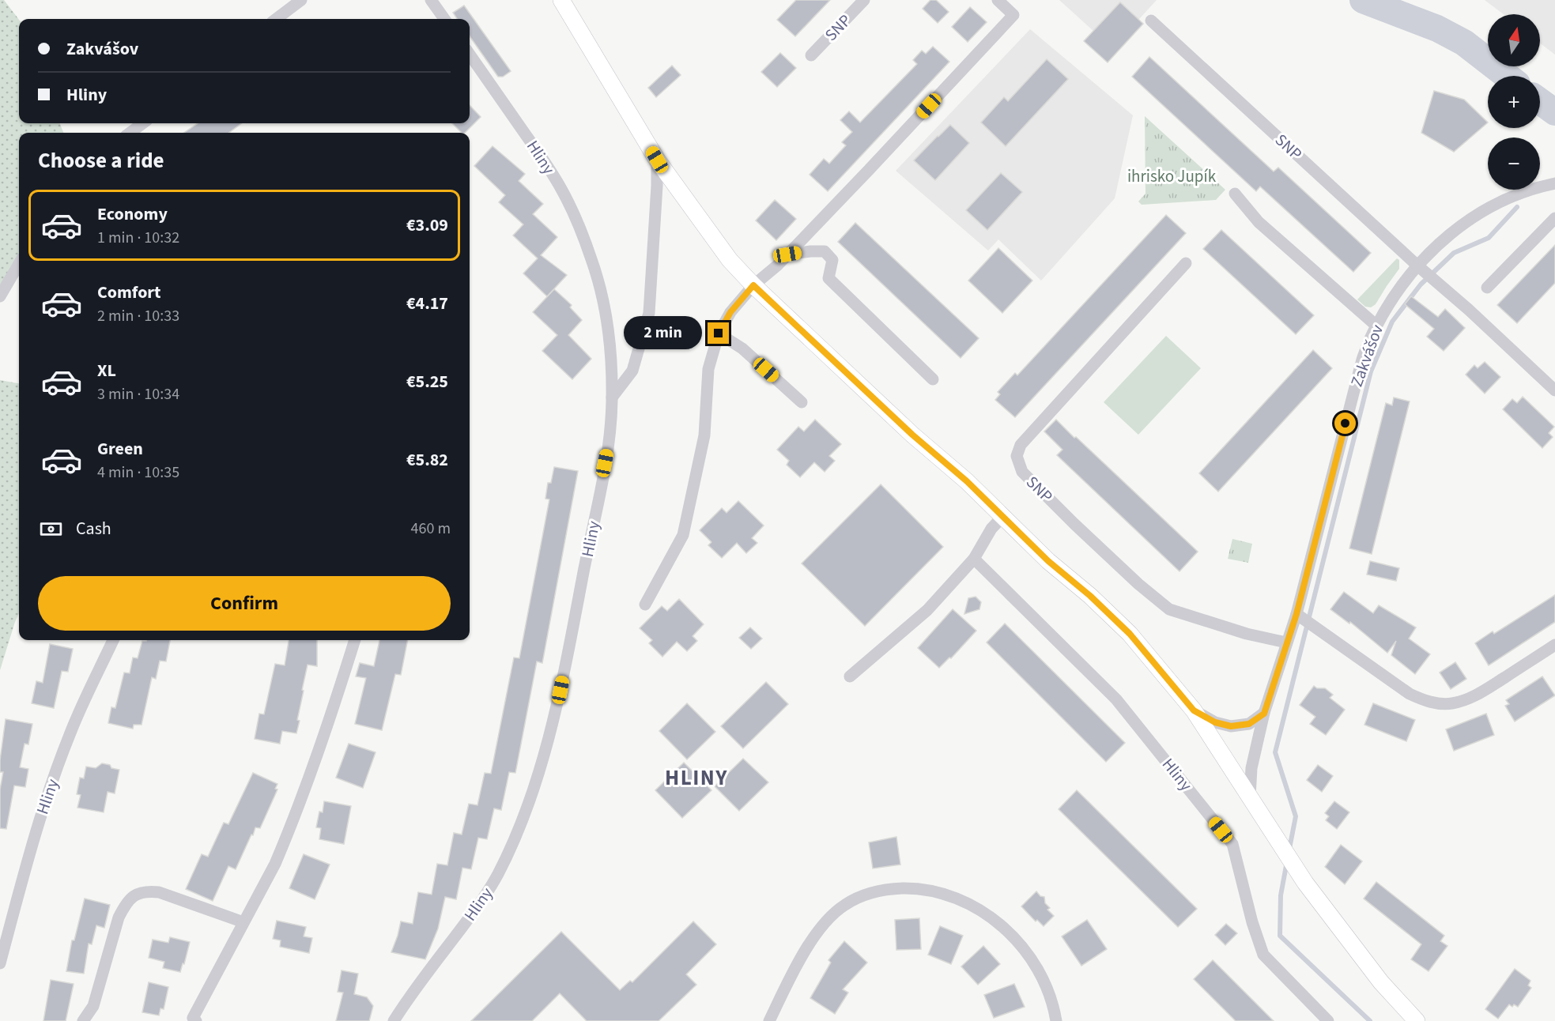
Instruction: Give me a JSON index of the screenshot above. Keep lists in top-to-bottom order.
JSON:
{
  "streets": {
    "street": ["SNP", "Hliny", "Zakvášov"]
  },
  "crossings": [
    ["SNP", "Zakvášov"]
  ],
  "districts": ["HLINY"],
  "parks": ["ihrisko Jupík"],
  "north": "top",
  "page": {
    "map_buttons": ["+", "−"],
    "banner": ["Zakvášov", "Hliny"],
    "heading": "Choose a ride",
    "list": [
      {
        "name": "Economy",
        "note": "1 min · 10:32",
        "value": "€3.09"
      },
      {
        "name": "Comfort",
        "note": "2 min · 10:33",
        "value": "€4.17"
      },
      {
        "name": "XL",
        "note": "3 min · 10:34",
        "value": "€5.25"
      },
      {
        "name": "Green",
        "note": "4 min · 10:35",
        "value": "€5.82"
      }
    ],
    "bubble": "2 min",
    "pay": ["Cash", "460 m"],
    "buttons": "Confirm"
  }
}
